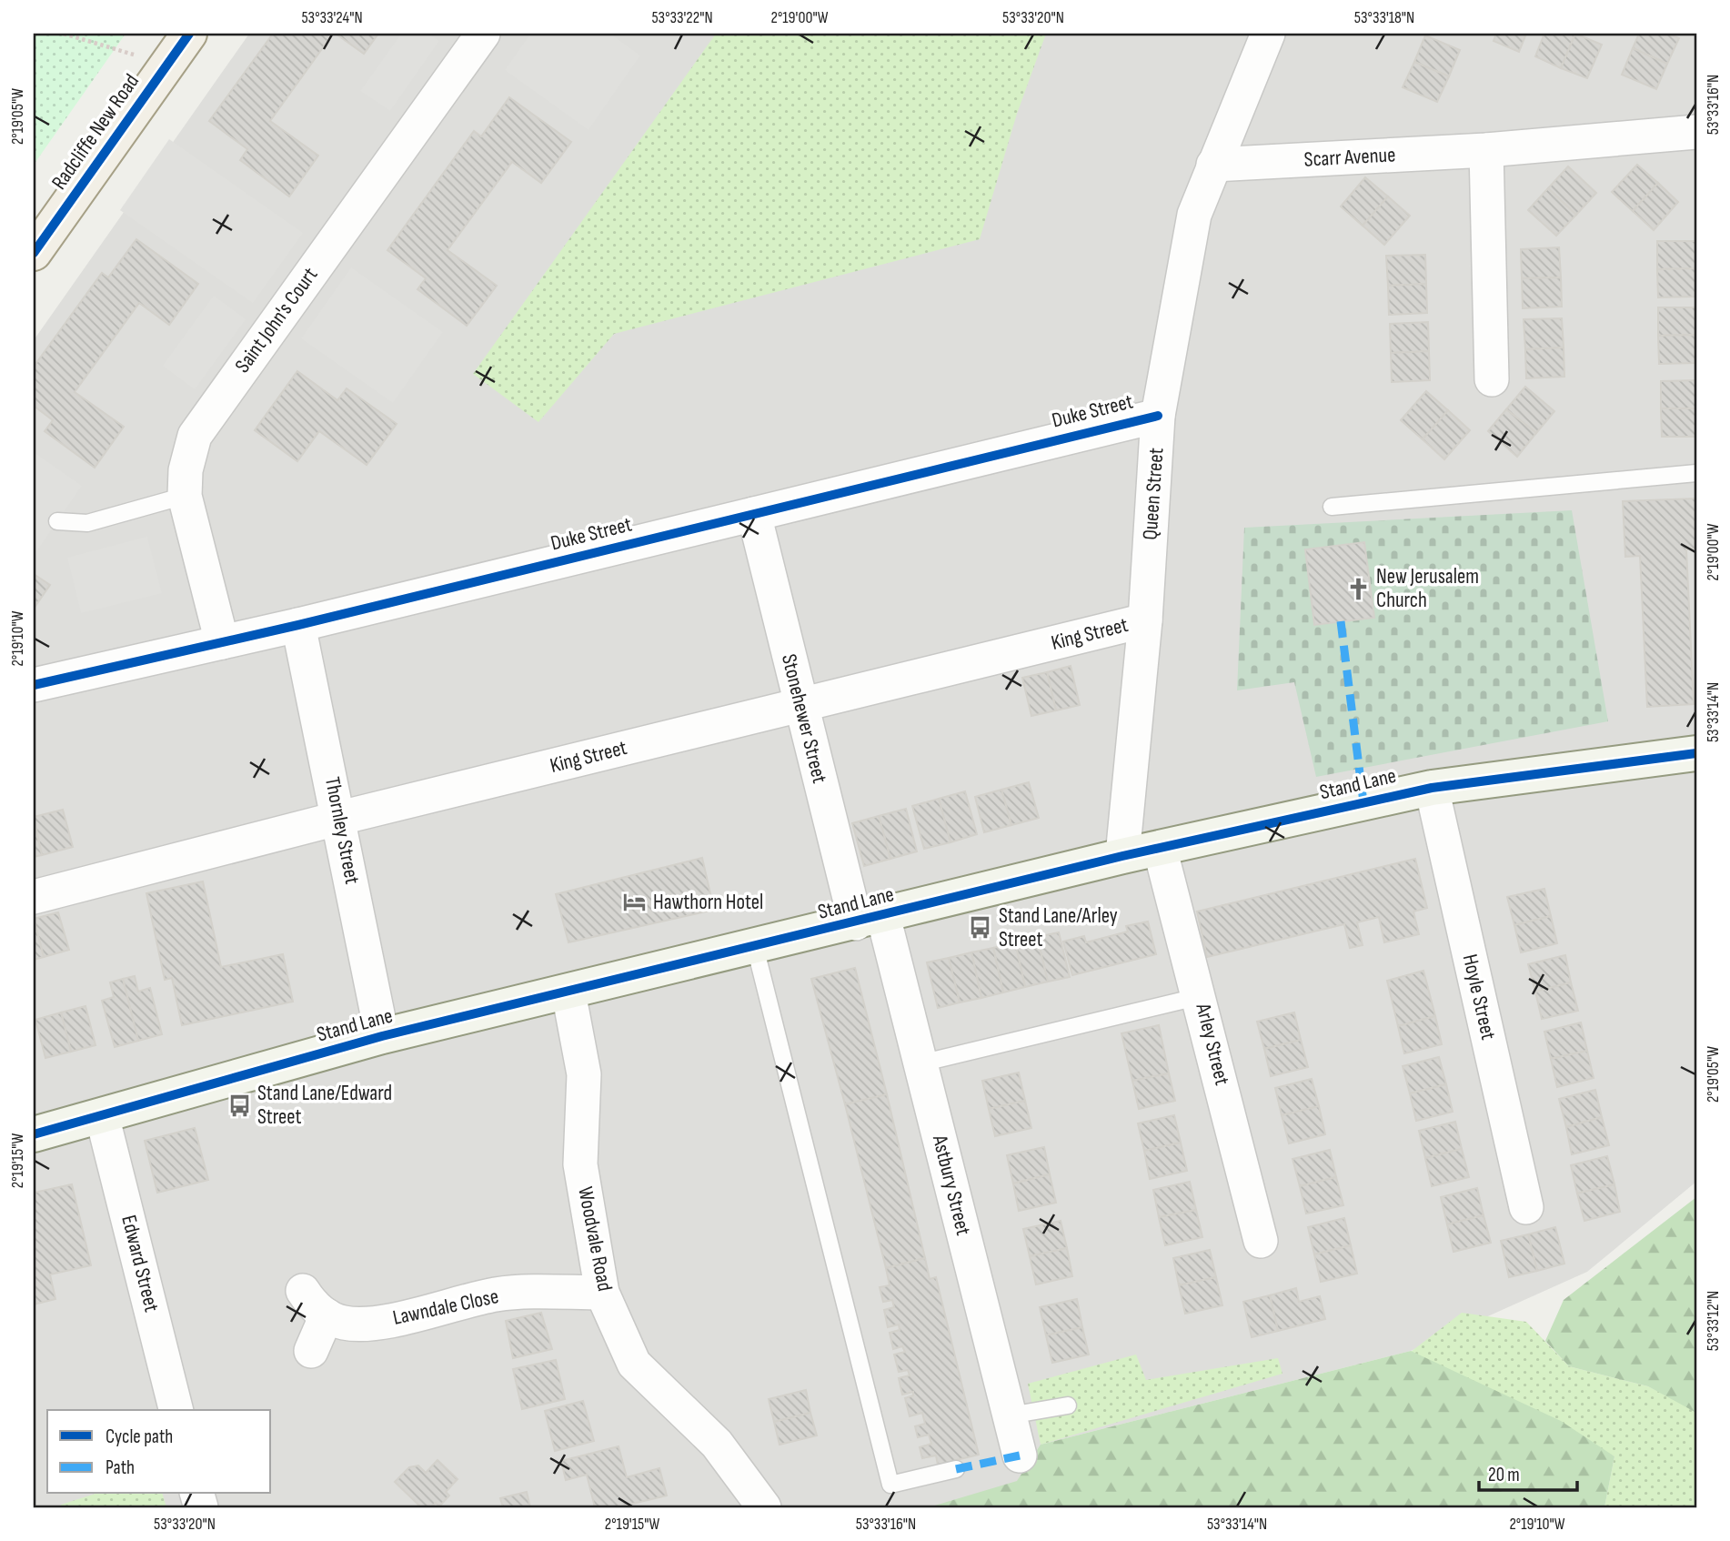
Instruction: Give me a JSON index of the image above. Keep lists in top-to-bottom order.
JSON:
{
  "streets": {
    "main road": ["Radcliffe New Road"],
    "street": [
      "Scarr Avenue",
      "Saint John's Court",
      "Duke Street",
      "Queen Street",
      "King Street",
      "Stonehewer Street",
      "Stand Lane",
      "Thornley Street",
      "Hoyle Street",
      "Arley Street",
      "Astbury Street",
      "Woodvale Road",
      "Edward Street",
      "Lawndale Close"
    ]
  },
  "crossings": [
    ["Scarr Avenue", "Queen Street"],
    ["Saint John's Court", "Duke Street"],
    ["Duke Street", "Queen Street"],
    ["Duke Street", "Stonehewer Street"],
    ["Duke Street", "Thornley Street"],
    ["Queen Street", "King Street"],
    ["Queen Street", "Stand Lane"],
    ["King Street", "Stonehewer Street"],
    ["King Street", "Thornley Street"],
    ["Stonehewer Street", "Stand Lane"],
    ["Stonehewer Street", "Astbury Street"],
    ["Stand Lane", "Thornley Street"],
    ["Stand Lane", "Hoyle Street"],
    ["Stand Lane", "Arley Street"],
    ["Stand Lane", "Astbury Street"],
    ["Stand Lane", "Woodvale Road"],
    ["Stand Lane", "Edward Street"],
    ["Woodvale Road", "Lawndale Close"]
  ],
  "places": {
    "church": ["New Jerusalem Church"],
    "hotel": ["Hawthorn Hotel"],
    "bus stop": ["Stand Lane/Arley Street", "Stand Lane/Edward Street"]
  },
  "legend": ["Cycle path", "Path"],
  "scale_bar": "20 m",
  "coordinates": [
    "53°33'24\"N",
    "53°33'22\"N",
    "2°19'00\"W",
    "53°33'20\"N",
    "53°33'18\"N",
    "53°33'16\"N",
    "2°19'05\"W",
    "2°19'10\"W",
    "53°33'14\"N",
    "2°19'15\"W",
    "53°33'12\"N"
  ]
}
